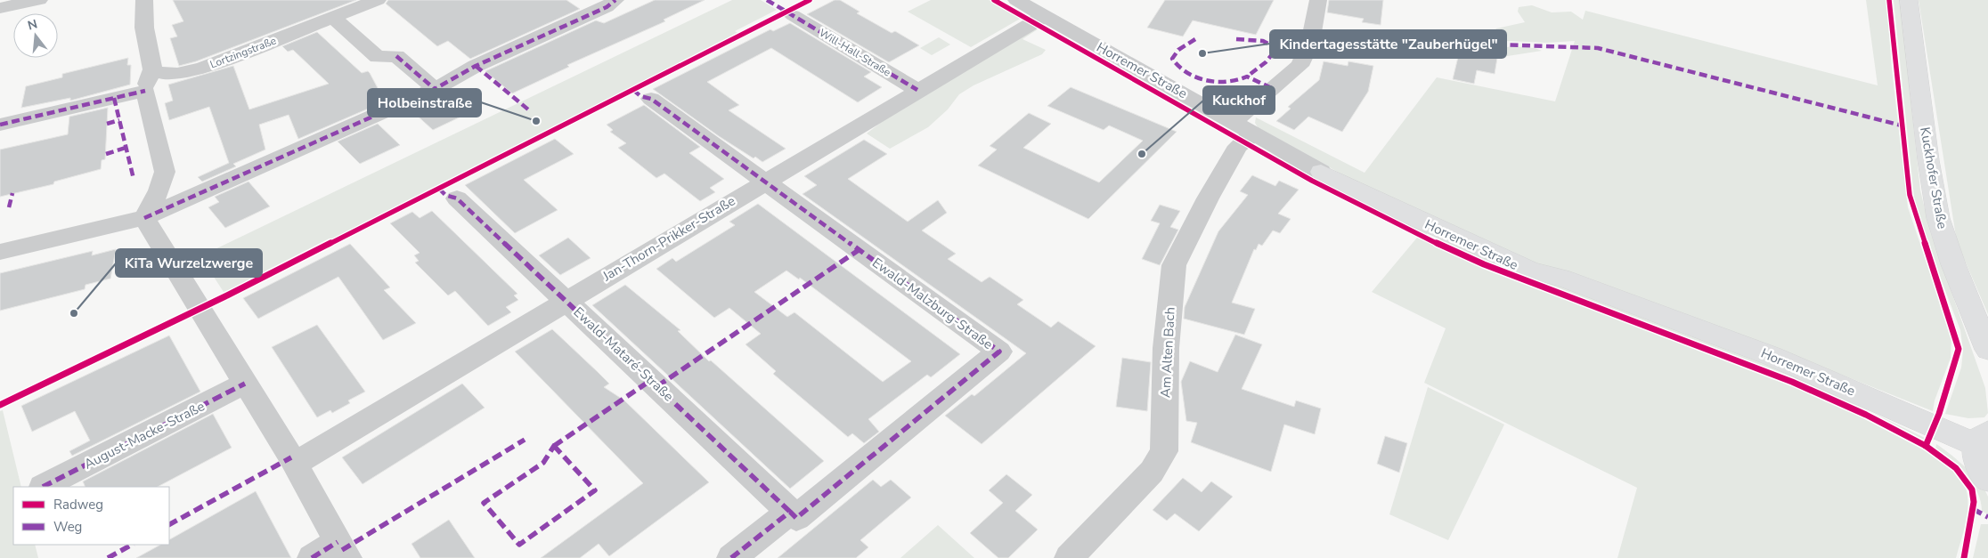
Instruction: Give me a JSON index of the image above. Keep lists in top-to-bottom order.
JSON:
{
  "streets": {
    "main road": ["Horremer Straße", "Kuckhofer Straße"],
    "street": [
      "Lortzingstraße",
      "Will-Hall-Straße",
      "Jan-Thorn-Prikker-Straße",
      "Ewald-Malzburg-Straße",
      "Am Alten Bach",
      "Ewald-Mataré-Straße",
      "August-Macke-Straße"
    ]
  },
  "crossings": [
    ["Will-Hall-Straße", "Jan-Thorn-Prikker-Straße"],
    ["Horremer Straße", "Jan-Thorn-Prikker-Straße"],
    ["Horremer Straße", "Am Alten Bach"],
    ["Jan-Thorn-Prikker-Straße", "Ewald-Malzburg-Straße"],
    ["Jan-Thorn-Prikker-Straße", "Ewald-Mataré-Straße"],
    ["Ewald-Malzburg-Straße", "Ewald-Mataré-Straße"]
  ],
  "places": [
    "Kindertagesstätte \"Zauberhügel\"",
    "Holbeinstraße",
    "Kuckhof",
    "KiTa Wurzelzwerge"
  ],
  "legend": ["Radweg", "Weg"],
  "north": "top"
}
